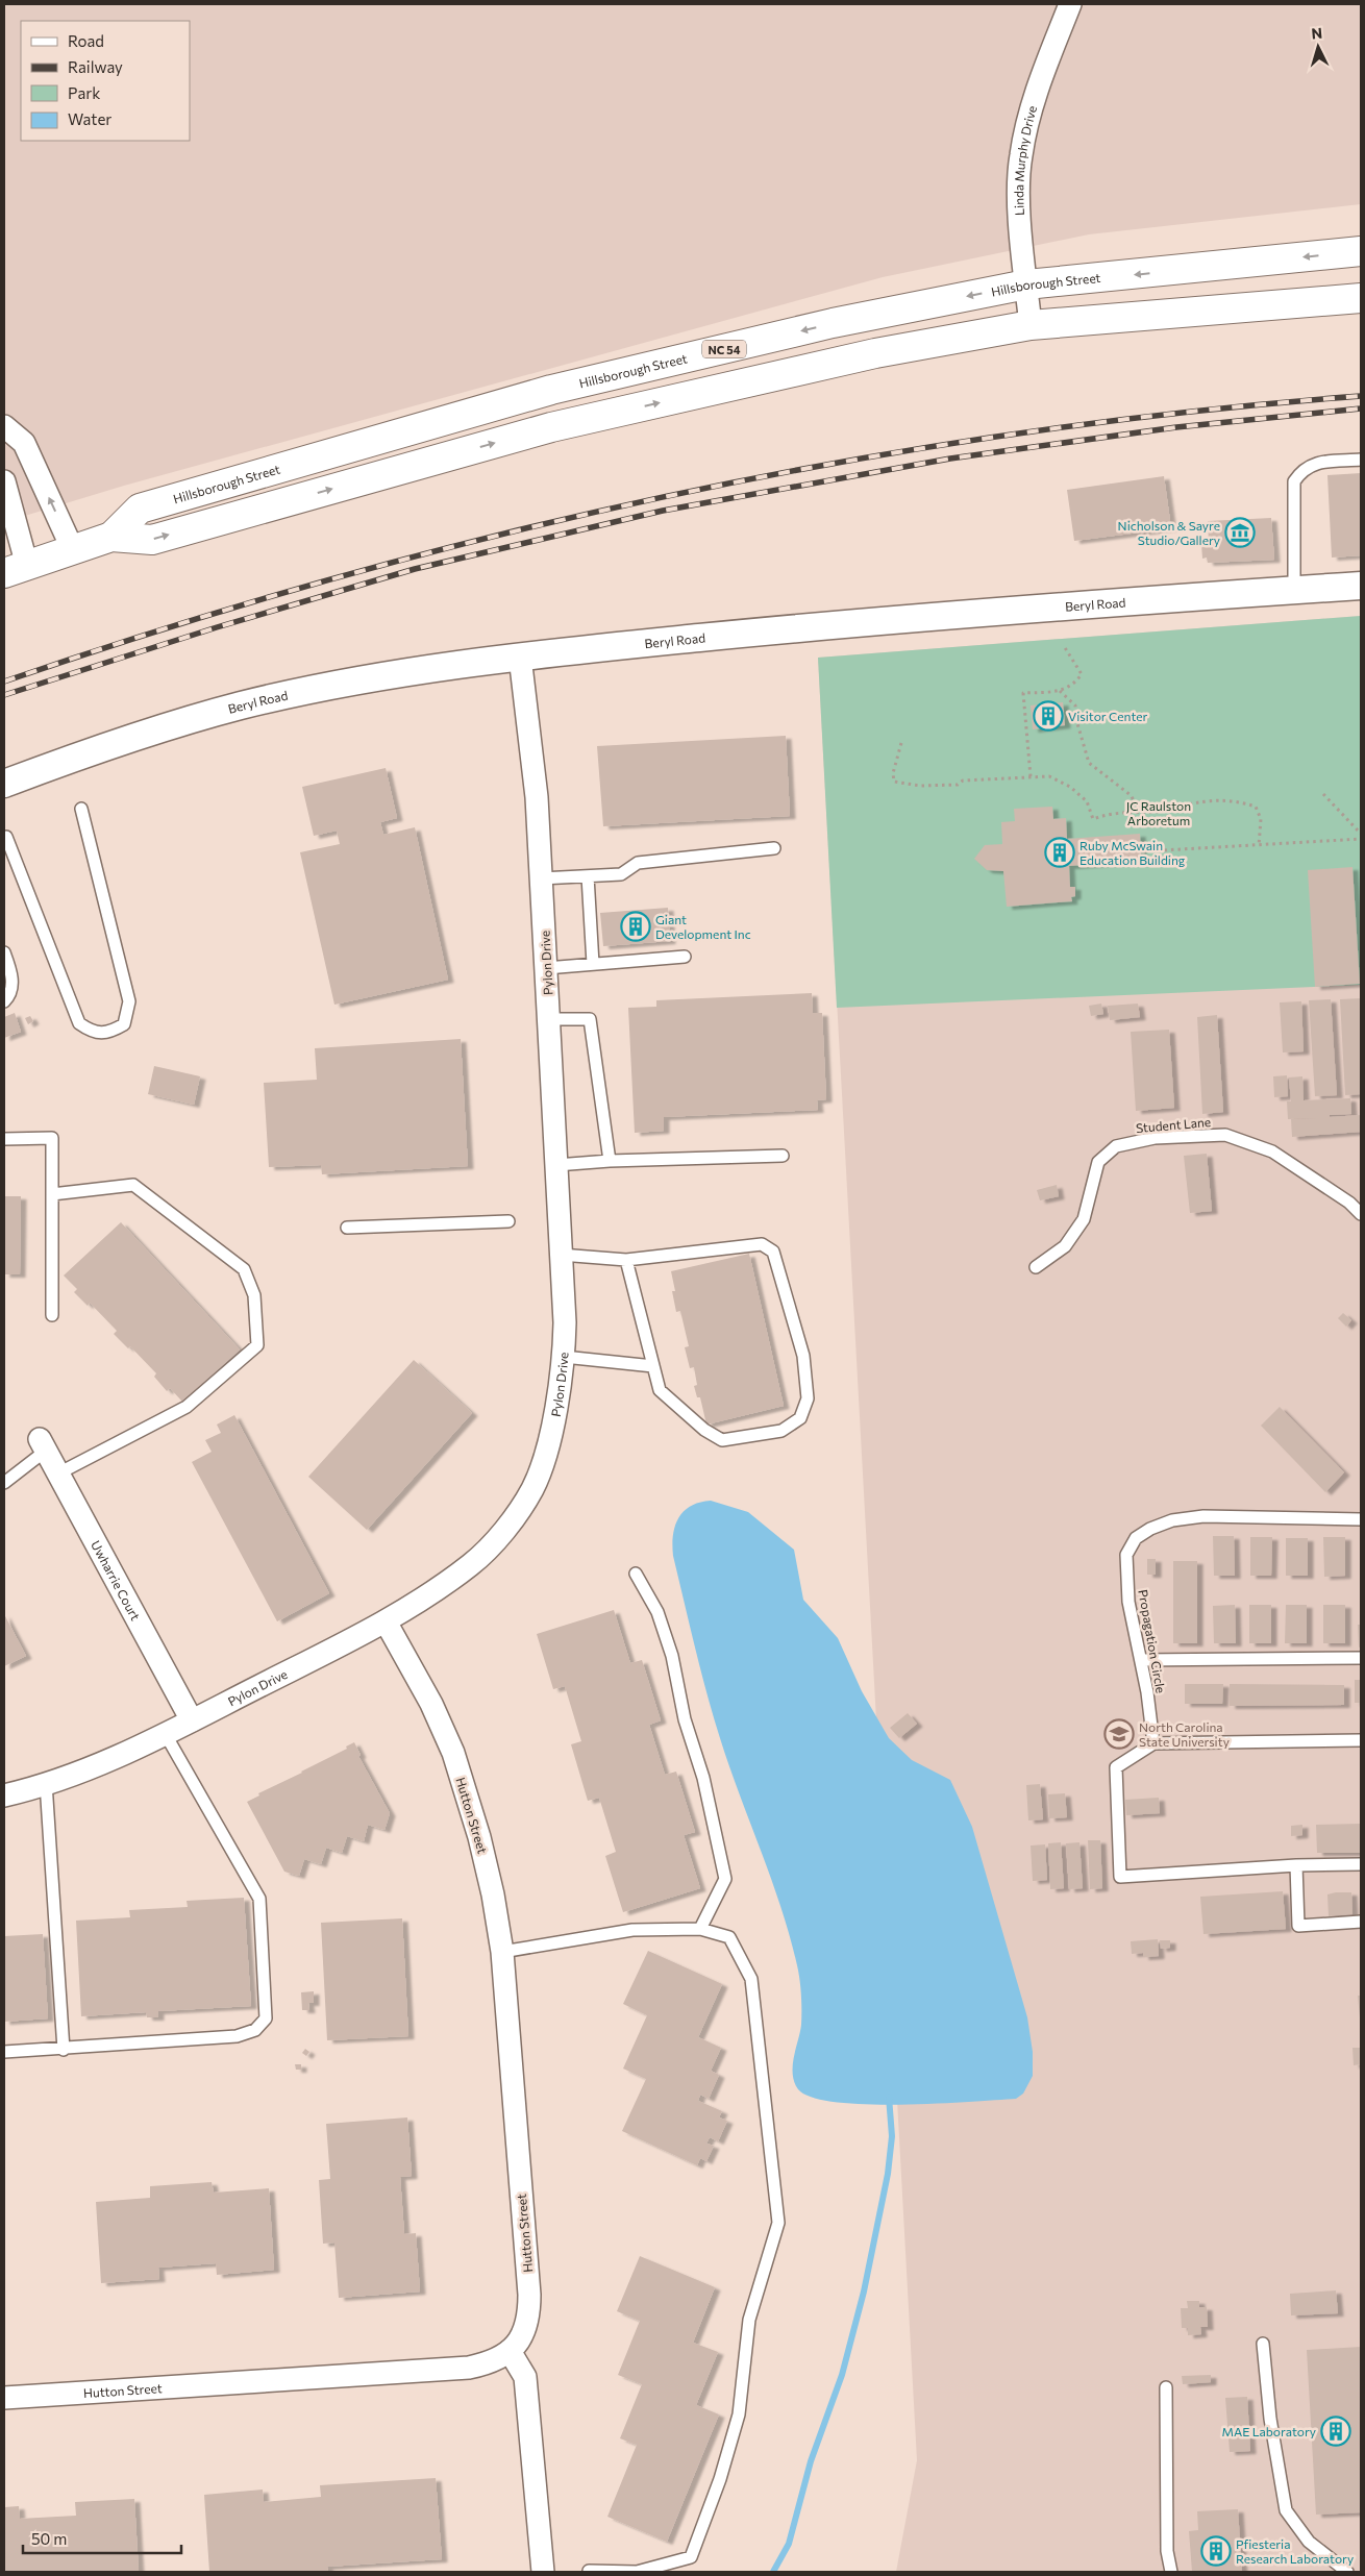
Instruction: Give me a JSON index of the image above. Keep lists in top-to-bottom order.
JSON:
{
  "streets": {
    "main road": ["Hillsborough Street", "NC 54"],
    "street": [
      "Linda Murphy Drive",
      "Beryl Road",
      "Pylon Drive",
      "Uwharrie Court",
      "Hutton Street"
    ],
    "lane": ["Student Lane", "Propagation Circle"]
  },
  "crossings": [
    ["Linda Murphy Drive", "Hillsborough Street"],
    ["Beryl Road", "Pylon Drive"],
    ["Pylon Drive", "Uwharrie Court"],
    ["Pylon Drive", "Hutton Street"]
  ],
  "parks": ["JC Raulston Arboretum"],
  "places": {
    "museum": ["Nicholson & Sayre Studio/Gallery"],
    "building": [
      "Visitor Center",
      "Ruby McSwain Education Building",
      "Giant Development Inc",
      "MAE Laboratory",
      "Pfiesteria Research Laboratory"
    ],
    "school or university": ["North Carolina State University"]
  },
  "legend": [
    "Road",
    "Railway",
    "Park",
    "Water"
  ],
  "scale_bar": "50 m",
  "north": "top"
}
